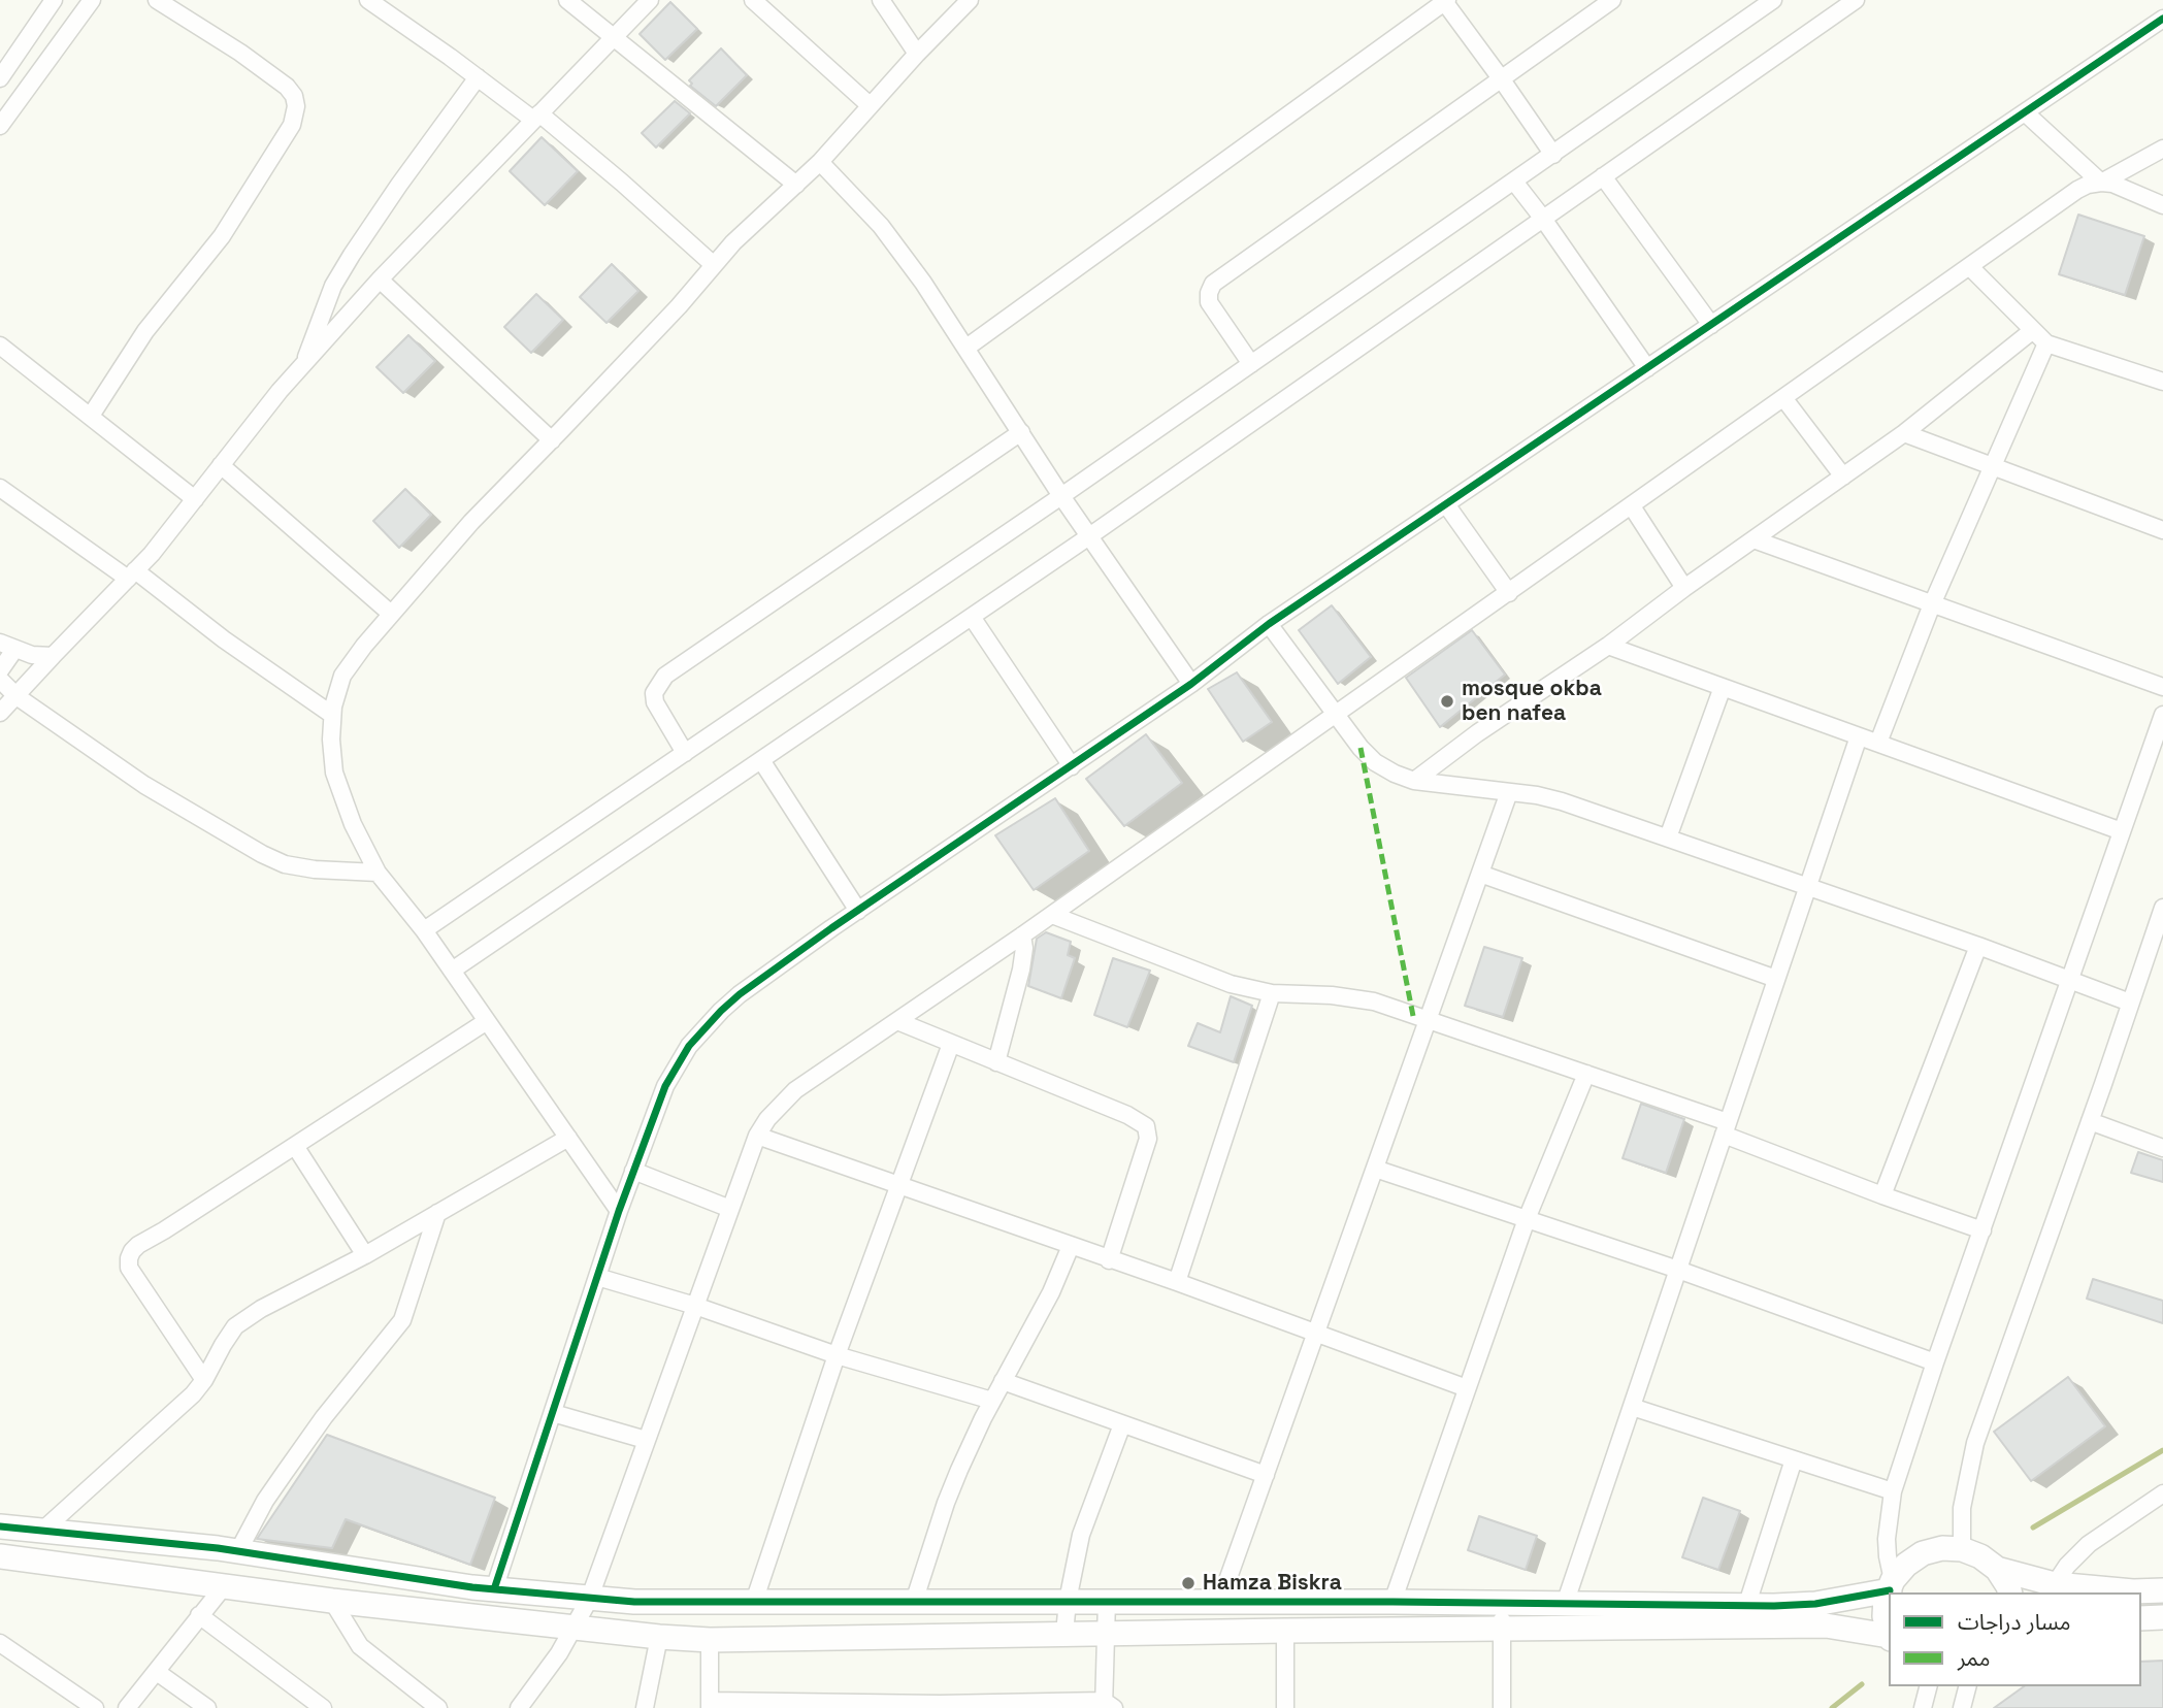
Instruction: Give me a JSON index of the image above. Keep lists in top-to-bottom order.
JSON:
{
  "places": ["mosque okba ben nafea", "Hamza Biskra"],
  "legend": ["مسار دراجات", "ممر"]
}
